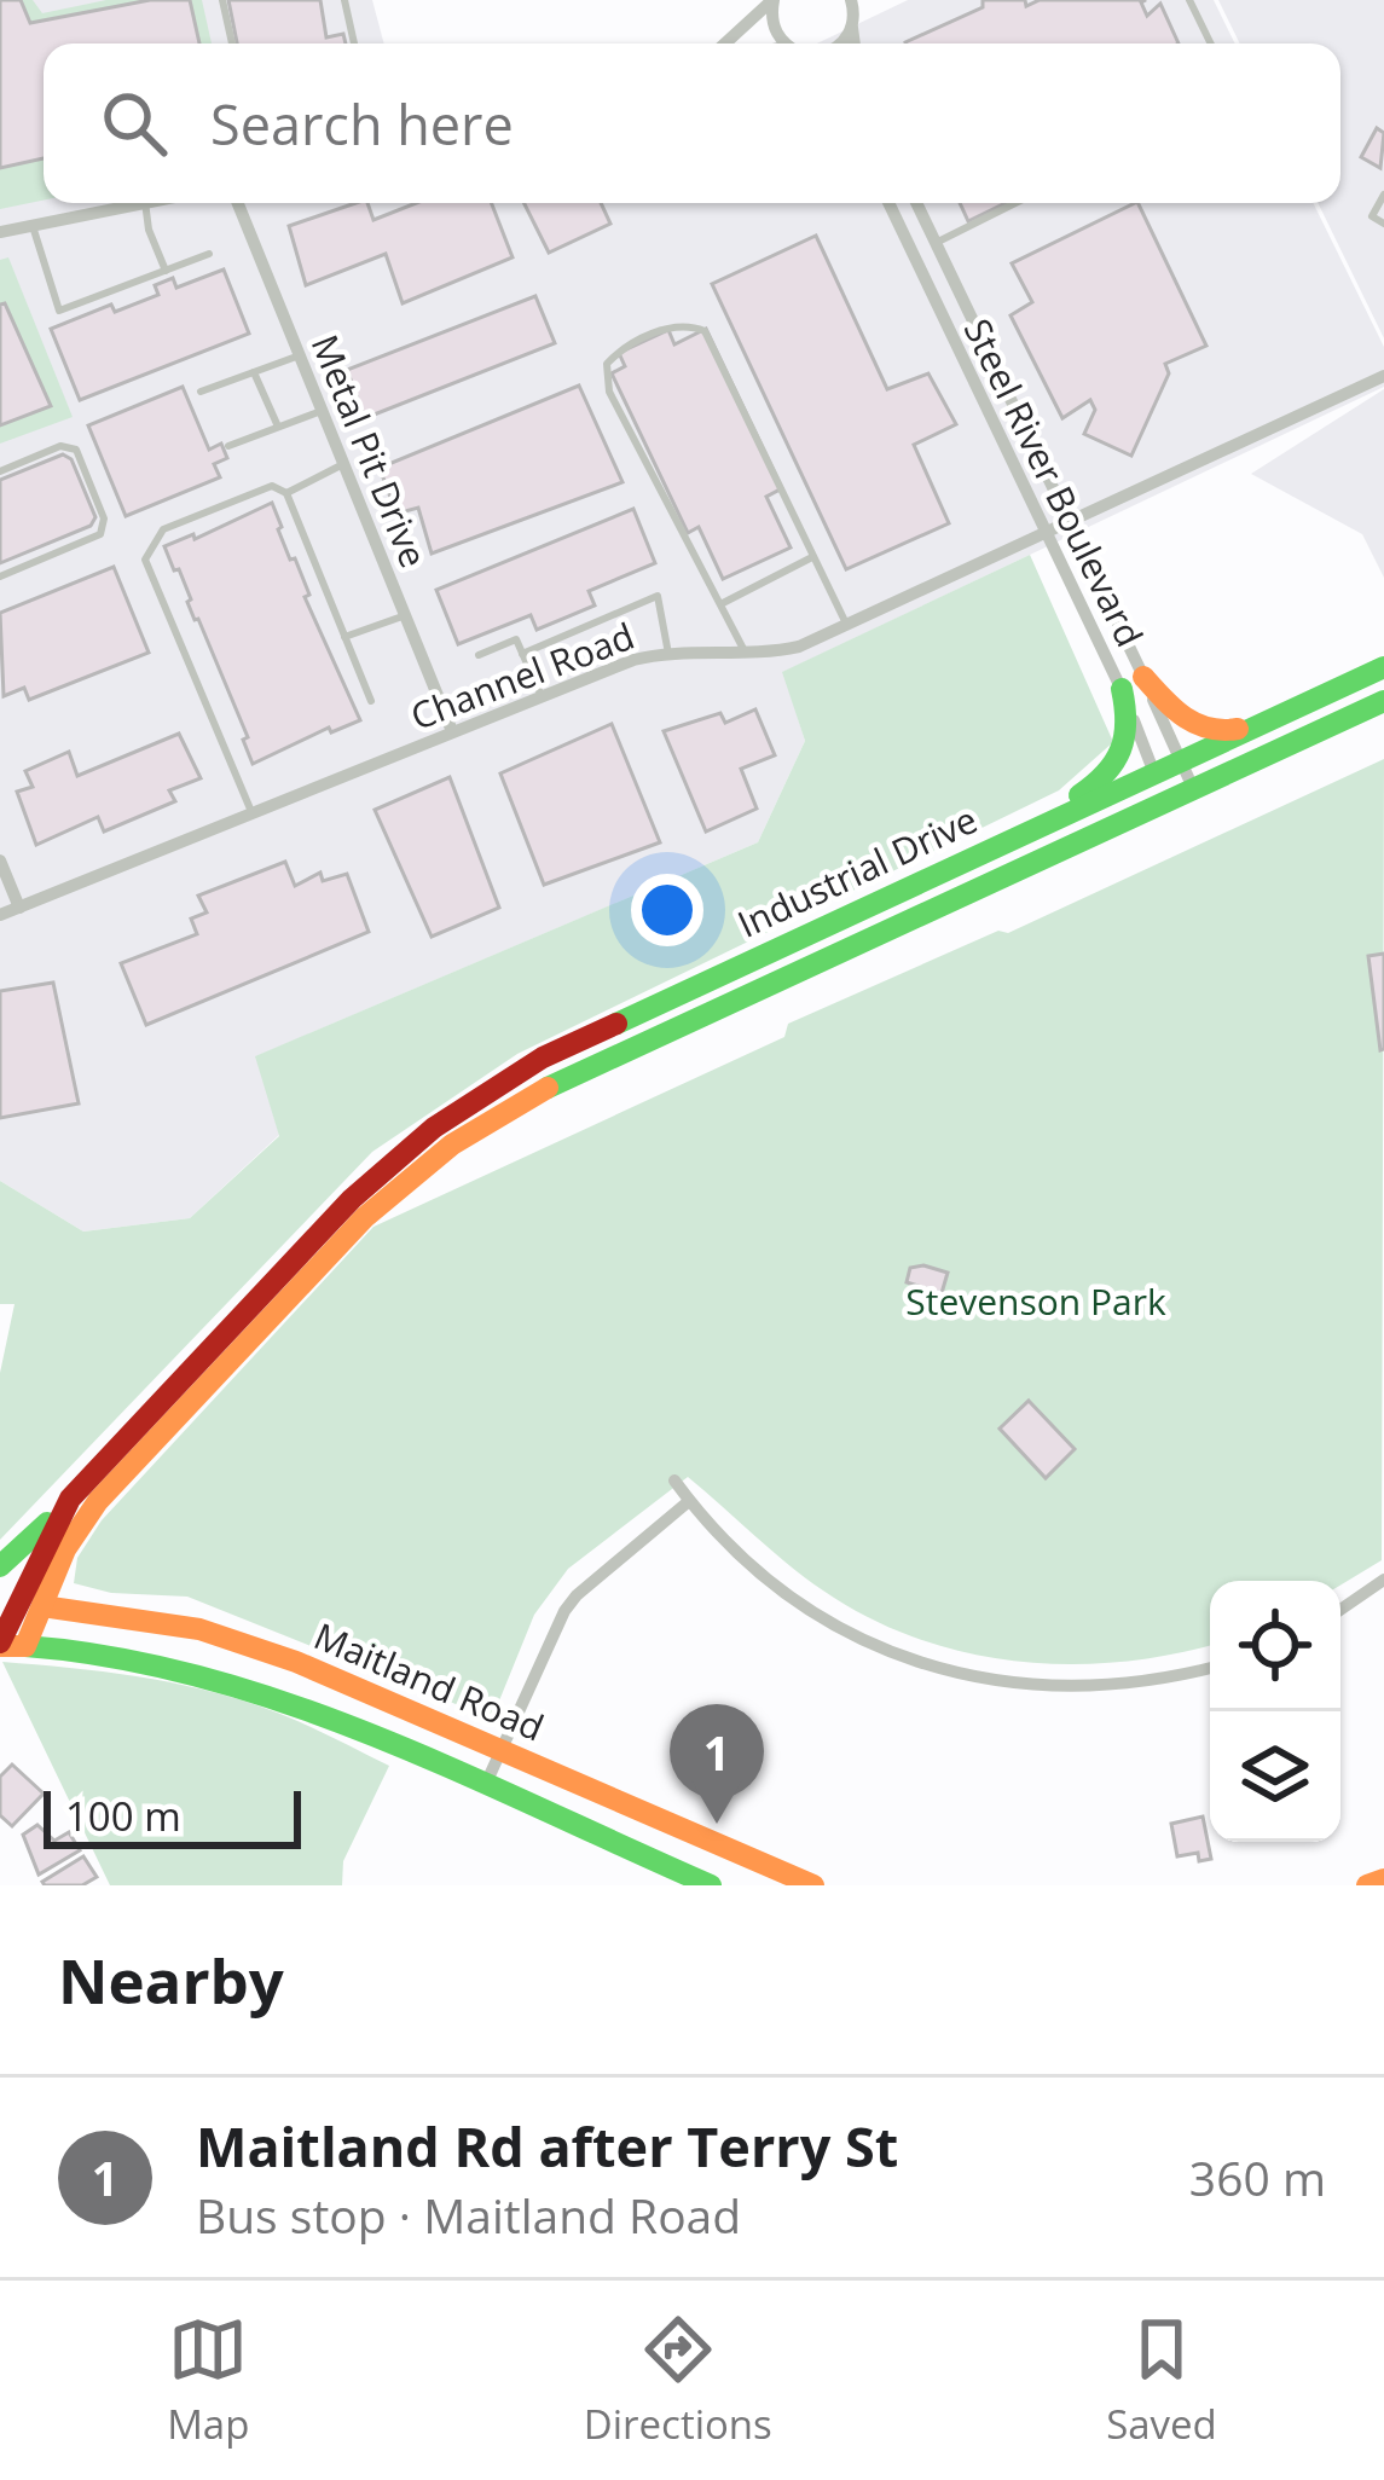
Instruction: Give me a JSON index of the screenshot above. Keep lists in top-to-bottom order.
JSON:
{
  "streets": {
    "main road": ["Industrial Drive", "Maitland Road"],
    "street": ["Metal Pit Drive", "Steel River Boulevard", "Channel Road"]
  },
  "crossings": [
    ["Metal Pit Drive", "Channel Road"],
    ["Steel River Boulevard", "Channel Road"],
    ["Steel River Boulevard", "Industrial Drive"],
    ["Industrial Drive", "Maitland Road"]
  ],
  "parks": ["Stevenson Park"],
  "scale_bar": "100 m",
  "page": {
    "search": "Search here",
    "pins": "1",
    "scale": "100 m",
    "heading": "Nearby",
    "list": [
      {
        "mark": "1",
        "name": "Maitland Rd after Terry St",
        "note": "Bus stop · Maitland Road",
        "value": "360 m"
      }
    ],
    "nav": ["Map", "Directions", "Saved"]
  }
}
